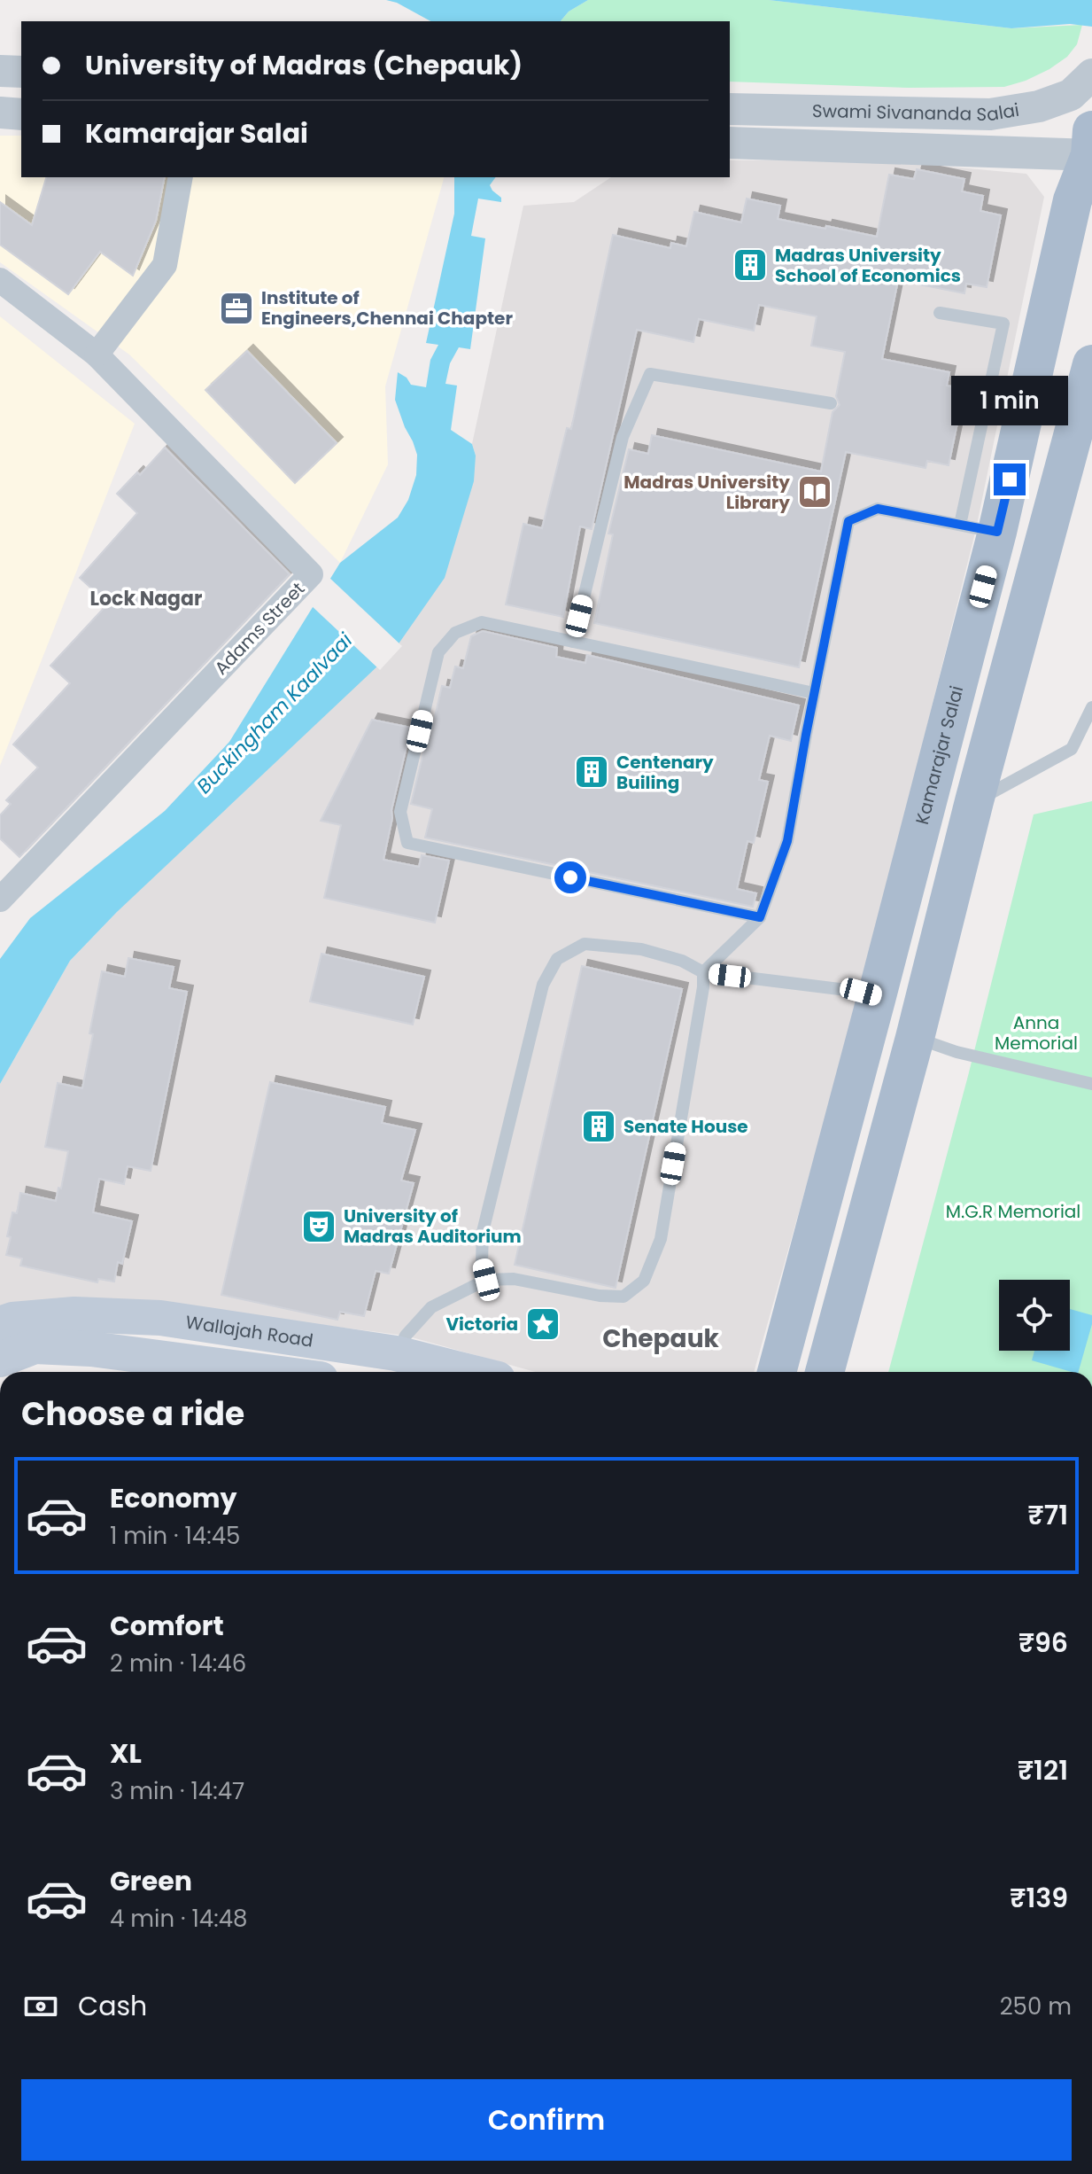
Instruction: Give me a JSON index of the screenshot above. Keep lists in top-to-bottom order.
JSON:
{
  "streets": {
    "main road": ["Kamarajar Salai", "Wallajah Road"],
    "street": ["Swami Sivananda Salai", "Adams Street"]
  },
  "crossings": [
    ["Swami Sivananda Salai", "Kamarajar Salai"]
  ],
  "districts": ["Lock Nagar", "Chepauk"],
  "water": ["Buckingham Kaalvaai"],
  "parks": ["Anna Memorial", "M.G.R Memorial"],
  "places": {
    "building": ["Madras University School of Economics", "Centenary Builing", "Senate House"],
    "office": ["Institute of Engineers,Chennai Chapter"],
    "library": ["Madras University Library"],
    "theatre": ["University of Madras Auditorium"],
    "place": ["Victoria"]
  },
  "page": {
    "banner": ["University of Madras (Chepauk)", "Kamarajar Salai"],
    "bubble": "1 min",
    "heading": "Choose a ride",
    "list": [
      {
        "name": "Economy",
        "note": "1 min · 14:45",
        "value": "₹71"
      },
      {
        "name": "Comfort",
        "note": "2 min · 14:46",
        "value": "₹96"
      },
      {
        "name": "XL",
        "note": "3 min · 14:47",
        "value": "₹121"
      },
      {
        "name": "Green",
        "note": "4 min · 14:48",
        "value": "₹139"
      }
    ],
    "pay": ["Cash", "250 m"],
    "buttons": "Confirm"
  }
}
